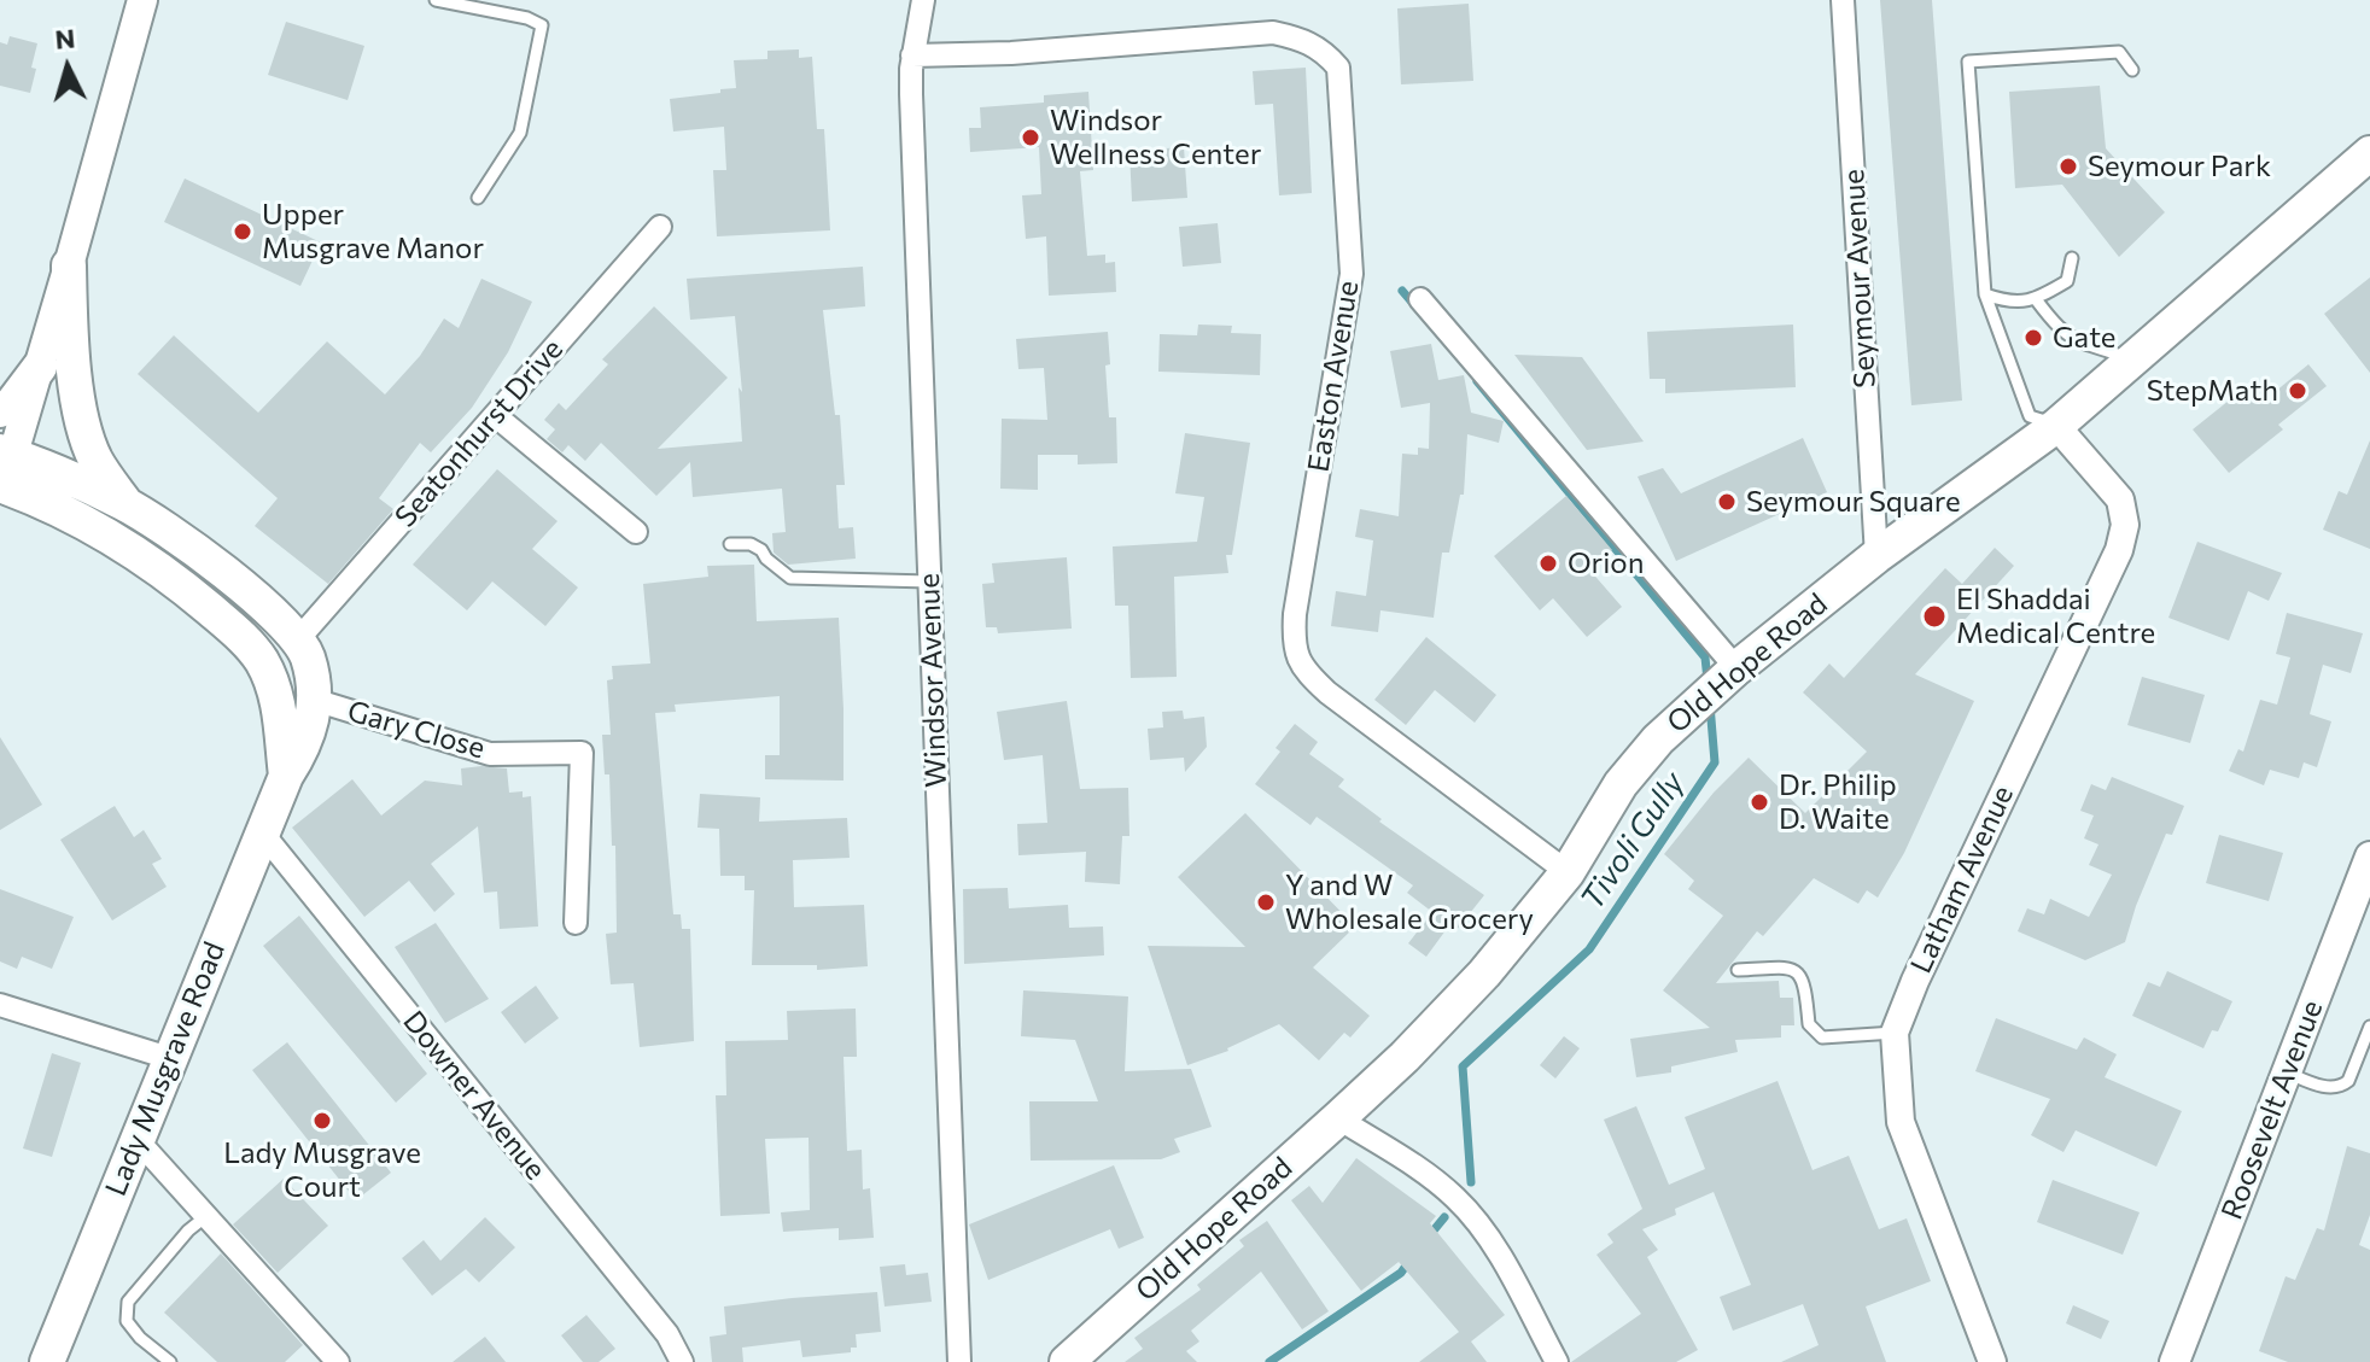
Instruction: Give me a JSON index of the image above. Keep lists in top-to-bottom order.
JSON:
{
  "streets": {
    "main road": ["Old Hope Road", "Lady Musgrave Road", "Roosevelt Avenue"],
    "street": [
      "Seymour Avenue",
      "Easton Avenue",
      "Seatonhurst Drive",
      "Windsor Avenue",
      "Gary Close",
      "Latham Avenue",
      "Downer Avenue"
    ]
  },
  "crossings": [
    ["Seymour Avenue", "Old Hope Road"],
    ["Easton Avenue", "Old Hope Road"],
    ["Easton Avenue", "Windsor Avenue"],
    ["Seatonhurst Drive", "Lady Musgrave Road"],
    ["Old Hope Road", "Latham Avenue"],
    ["Gary Close", "Lady Musgrave Road"],
    ["Lady Musgrave Road", "Downer Avenue"]
  ],
  "water": ["Tivoli Gully"],
  "places": [
    "Windsor Wellness Center",
    "Seymour Park",
    "Upper Musgrave Manor",
    "Gate",
    "StepMath",
    "Seymour Square",
    "Orion",
    "El Shaddai Medical Centre",
    "Dr. Philip D. Waite",
    "Y and W Wholesale Grocery",
    "Lady Musgrave Court"
  ],
  "north": "top"
}
